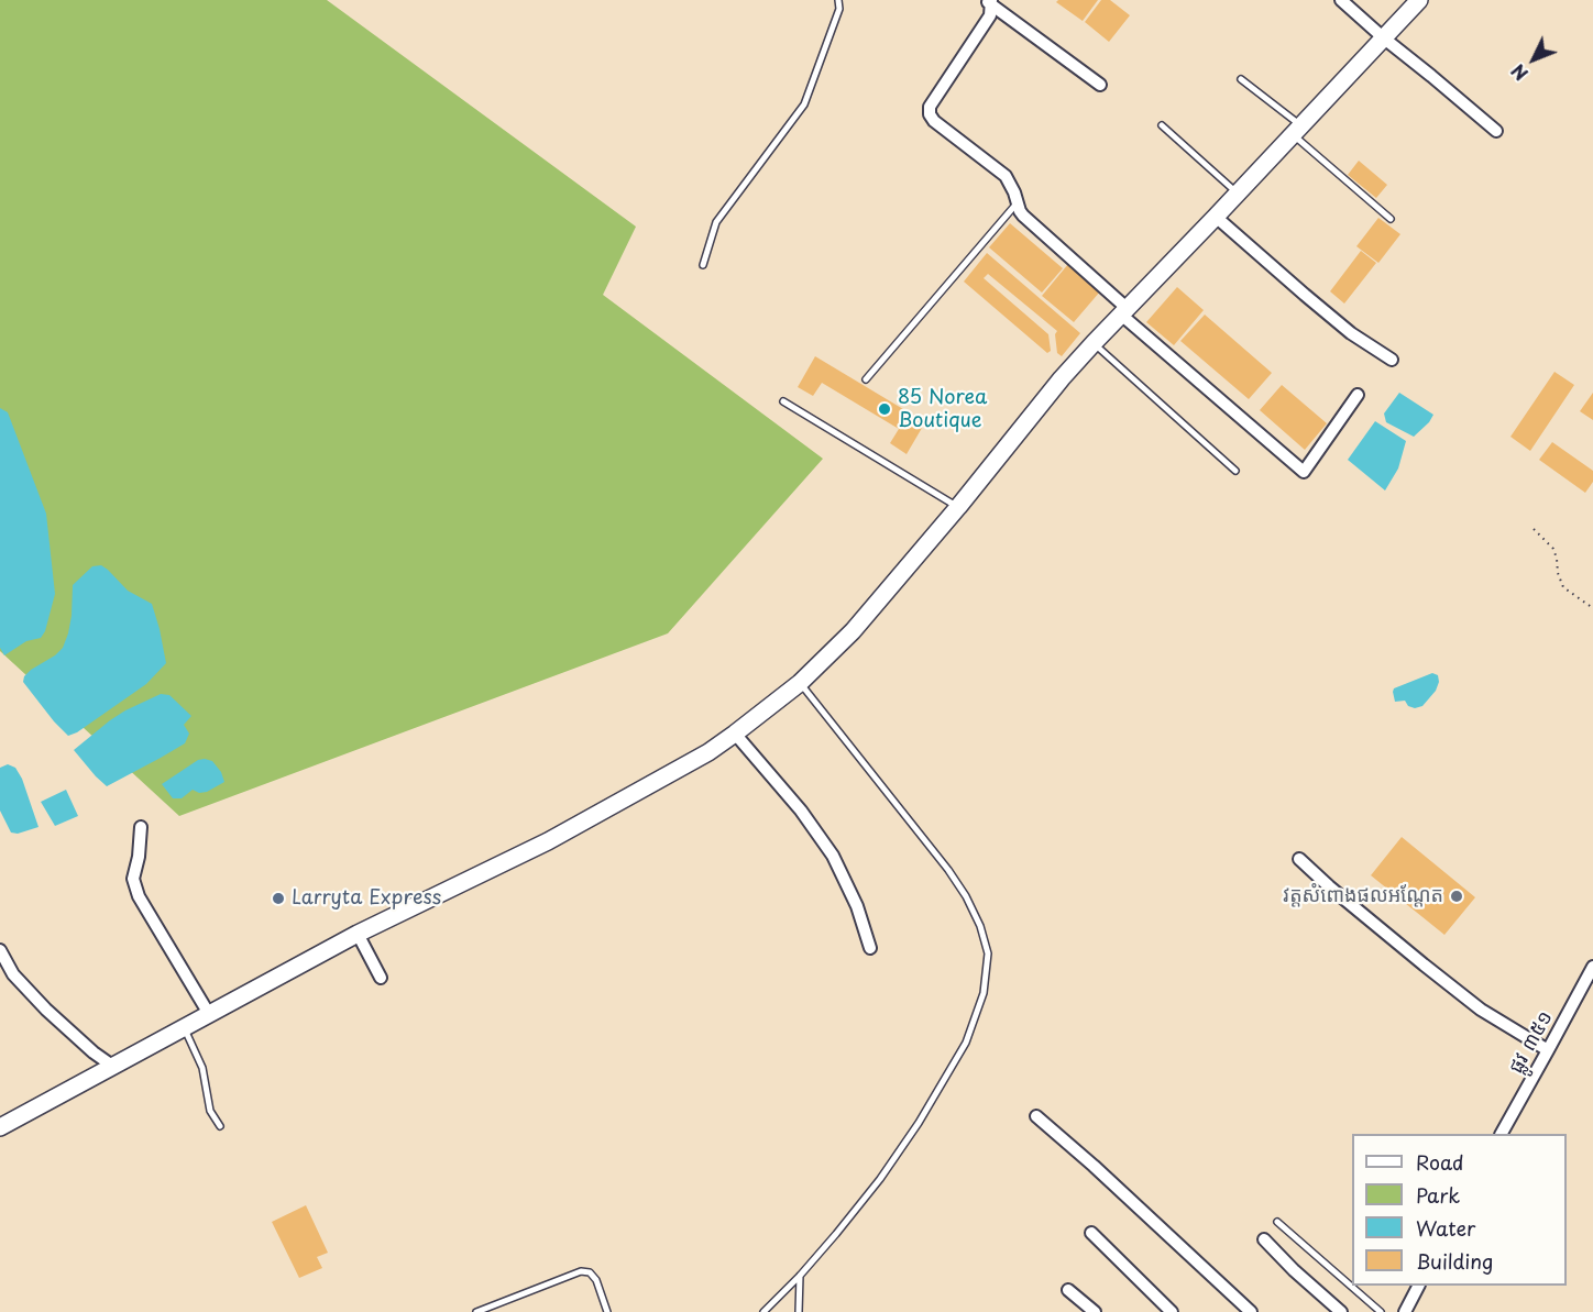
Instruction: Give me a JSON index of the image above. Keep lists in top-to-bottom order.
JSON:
{
  "streets": {
    "street": ["ផ្លូវ ៣៥១"]
  },
  "places": ["85 Norea Boutique", "វត្តសំពោងផលអណ្តែត", "Larryta Express"],
  "legend": [
    "Road",
    "Park",
    "Water",
    "Building"
  ],
  "north": "bottom left"
}
